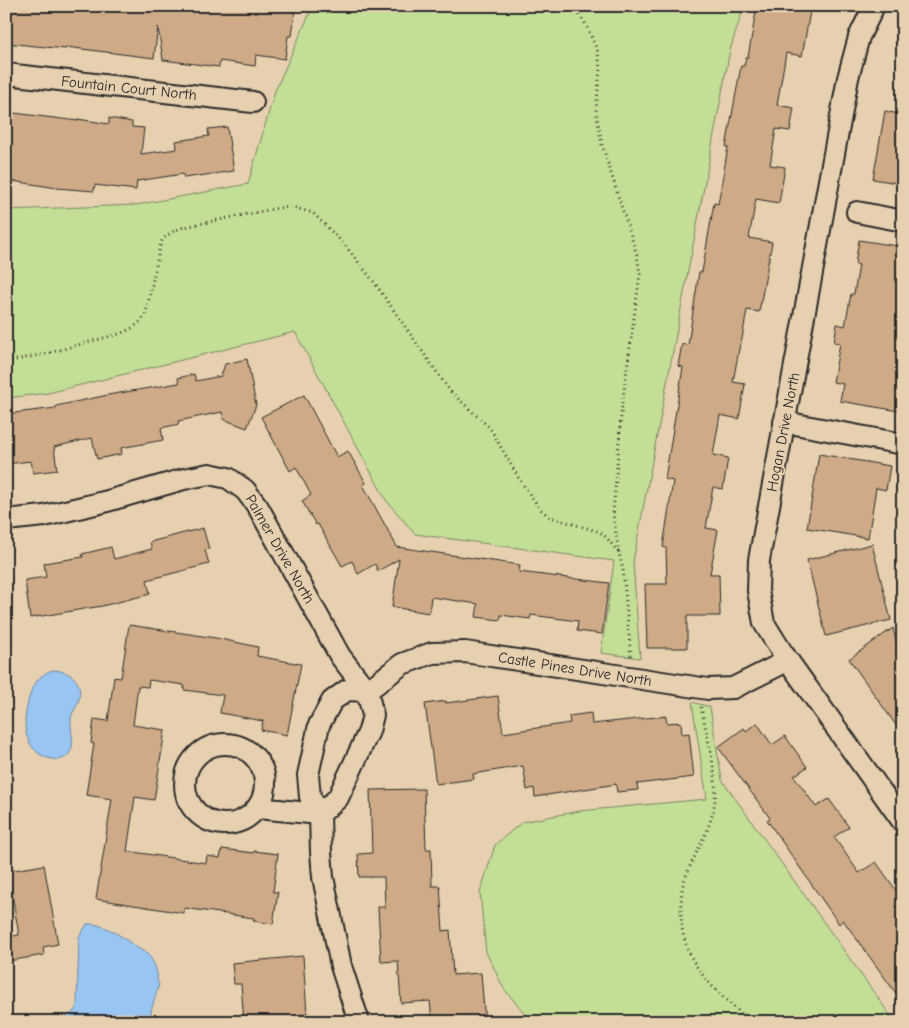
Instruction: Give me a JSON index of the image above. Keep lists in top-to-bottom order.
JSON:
{
  "streets": {
    "street": [
      "Fountain Court North",
      "Hogan Drive North",
      "Palmer Drive North",
      "Castle Pines Drive North"
    ]
  },
  "crossings": [
    ["Hogan Drive North", "Castle Pines Drive North"],
    ["Palmer Drive North", "Castle Pines Drive North"]
  ]
}
